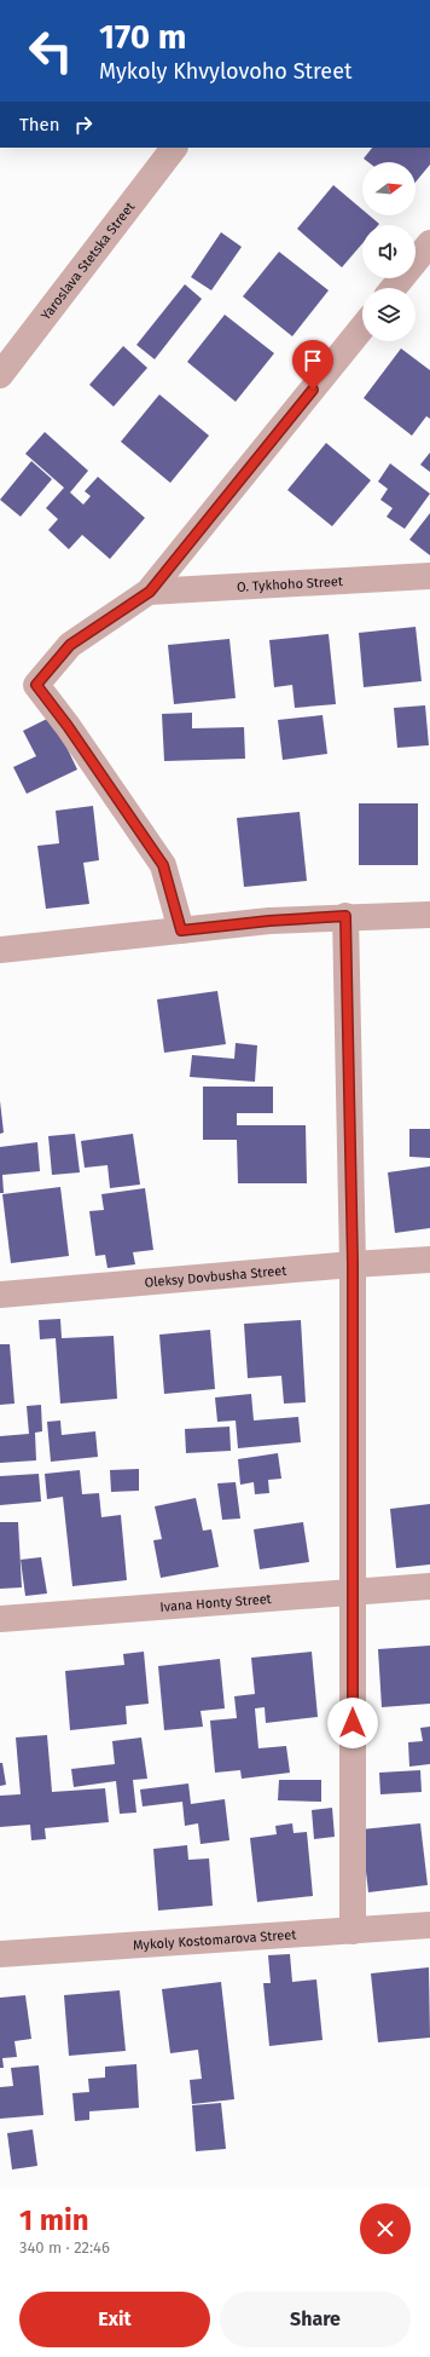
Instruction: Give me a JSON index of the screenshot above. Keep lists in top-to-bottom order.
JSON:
{
  "streets": {
    "street": [
      "Yaroslava Stetska Street",
      "O. Tykhoho Street",
      "Oleksy Dovbusha Street",
      "Ivana Honty Street",
      "Mykoly Kostomarova Street"
    ]
  },
  "north": "right",
  "page": {
    "turn": ["170 m", "Mykoly Khvylovoho Street"],
    "then": "Then",
    "heading": ["1 min", "340 m · 22:46"],
    "buttons": ["Exit", "Share"]
  }
}
